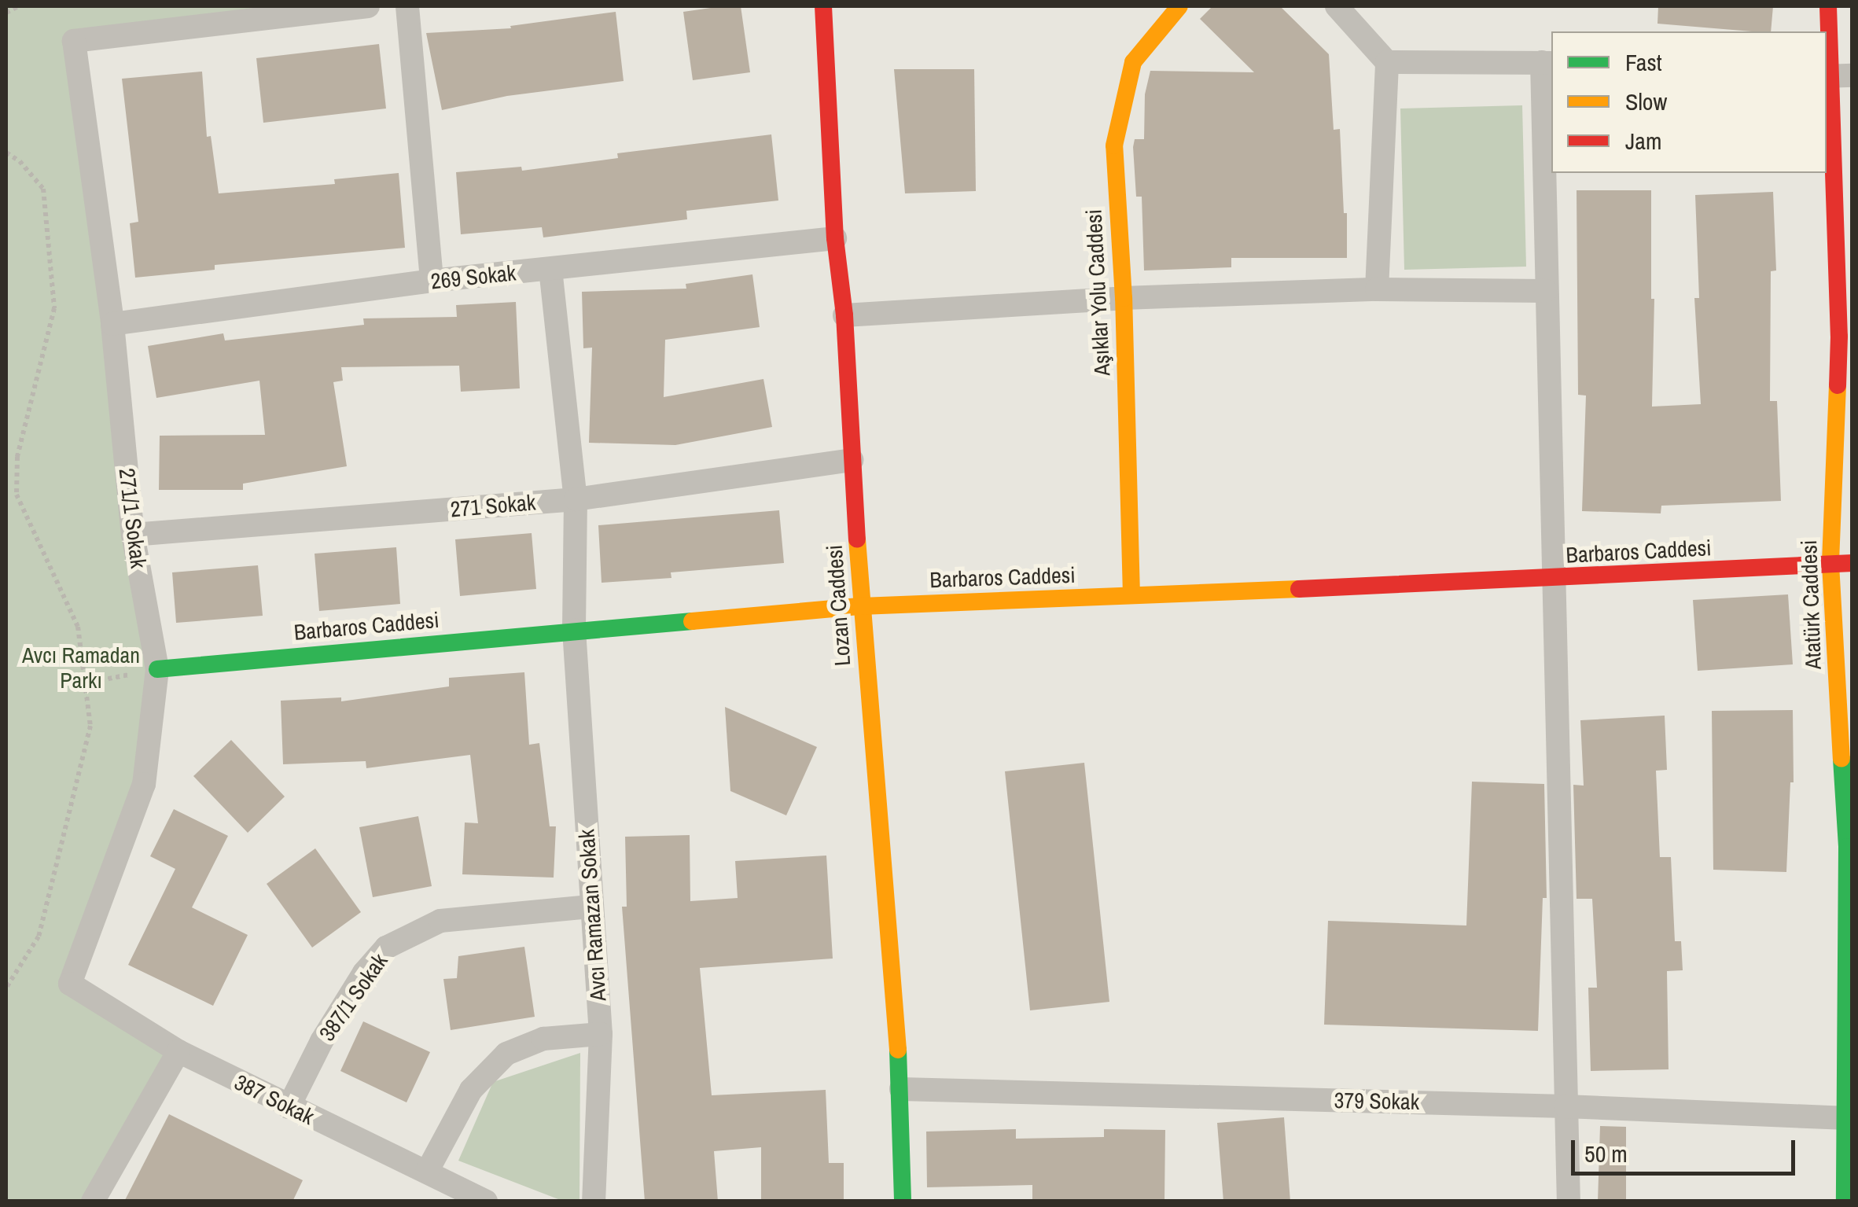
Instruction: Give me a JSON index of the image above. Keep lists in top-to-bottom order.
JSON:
{
  "streets": {
    "street": [
      "269 Sokak",
      "Aşıklar Yolu Caddesi",
      "271 Sokak",
      "271/1 Sokak",
      "Barbaros Caddesi",
      "Atatürk Caddesi",
      "Lozan Caddesi",
      "Avcı Ramazan Sokak",
      "387/1 Sokak",
      "387 Sokak",
      "379 Sokak"
    ]
  },
  "crossings": [
    ["269 Sokak", "271/1 Sokak"],
    ["269 Sokak", "Lozan Caddesi"],
    ["269 Sokak", "Avcı Ramazan Sokak"],
    ["Aşıklar Yolu Caddesi", "Barbaros Caddesi"],
    ["271 Sokak", "271/1 Sokak"],
    ["271 Sokak", "Lozan Caddesi"],
    ["271 Sokak", "Avcı Ramazan Sokak"],
    ["271/1 Sokak", "Barbaros Caddesi"],
    ["271/1 Sokak", "387 Sokak"],
    ["Barbaros Caddesi", "Atatürk Caddesi"],
    ["Barbaros Caddesi", "Lozan Caddesi"],
    ["Barbaros Caddesi", "Avcı Ramazan Sokak"],
    ["Atatürk Caddesi", "379 Sokak"],
    ["Lozan Caddesi", "379 Sokak"],
    ["Avcı Ramazan Sokak", "387/1 Sokak"],
    ["387/1 Sokak", "387 Sokak"]
  ],
  "parks": ["Avcı Ramadan Parkı"],
  "legend": ["Fast", "Slow", "Jam"],
  "scale_bar": "50 m"
}
